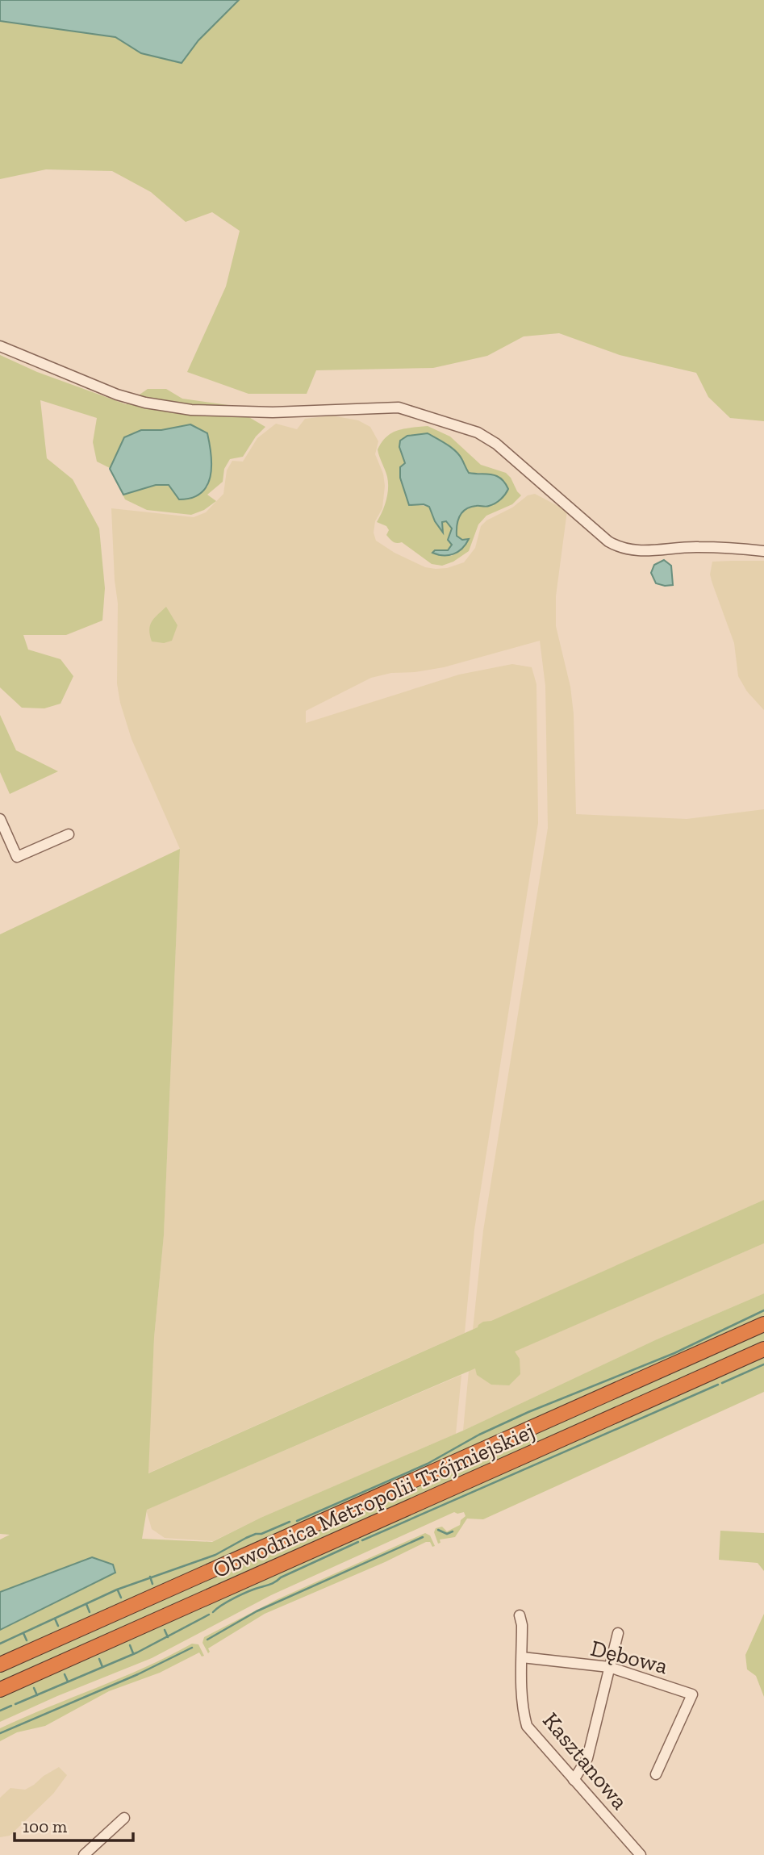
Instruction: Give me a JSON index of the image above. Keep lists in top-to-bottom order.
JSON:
{
  "streets": {
    "highway": ["Obwodnica Metropolii Trójmiejskiej"],
    "street": ["Dębowa", "Kasztanowa"]
  },
  "crossings": [
    ["Dębowa", "Kasztanowa"]
  ],
  "scale_bar": "100 m"
}
